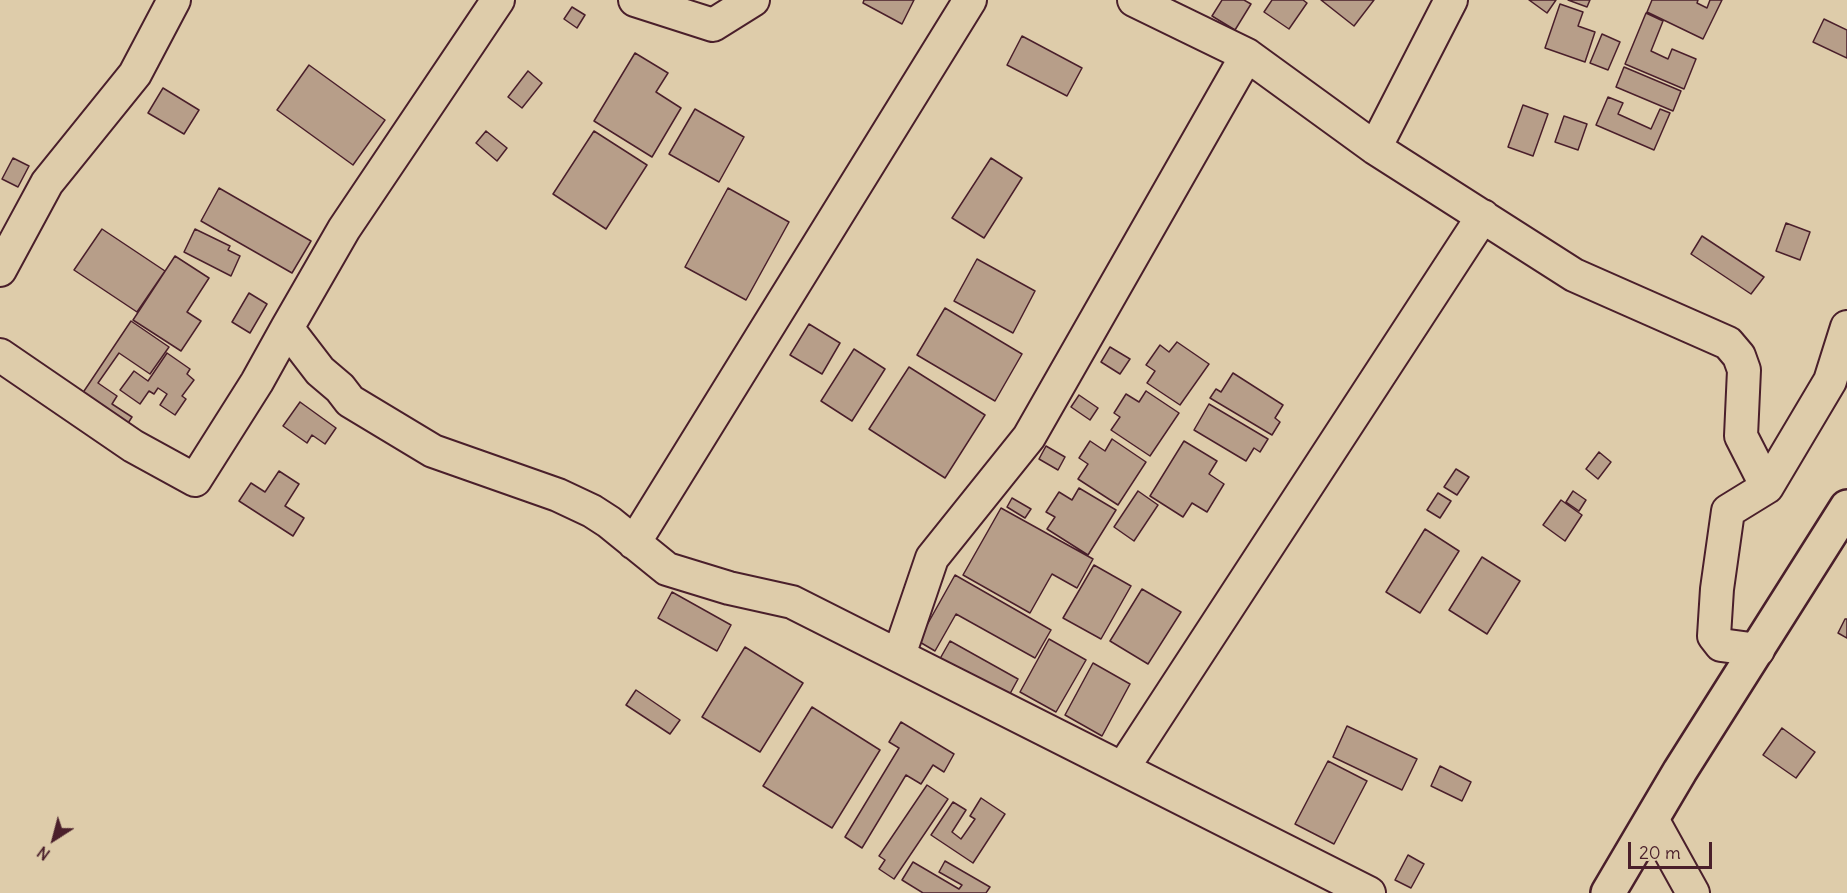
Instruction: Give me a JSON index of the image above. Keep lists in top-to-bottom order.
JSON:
{
  "scale_bar": "20 m",
  "north": "bottom left"
}
